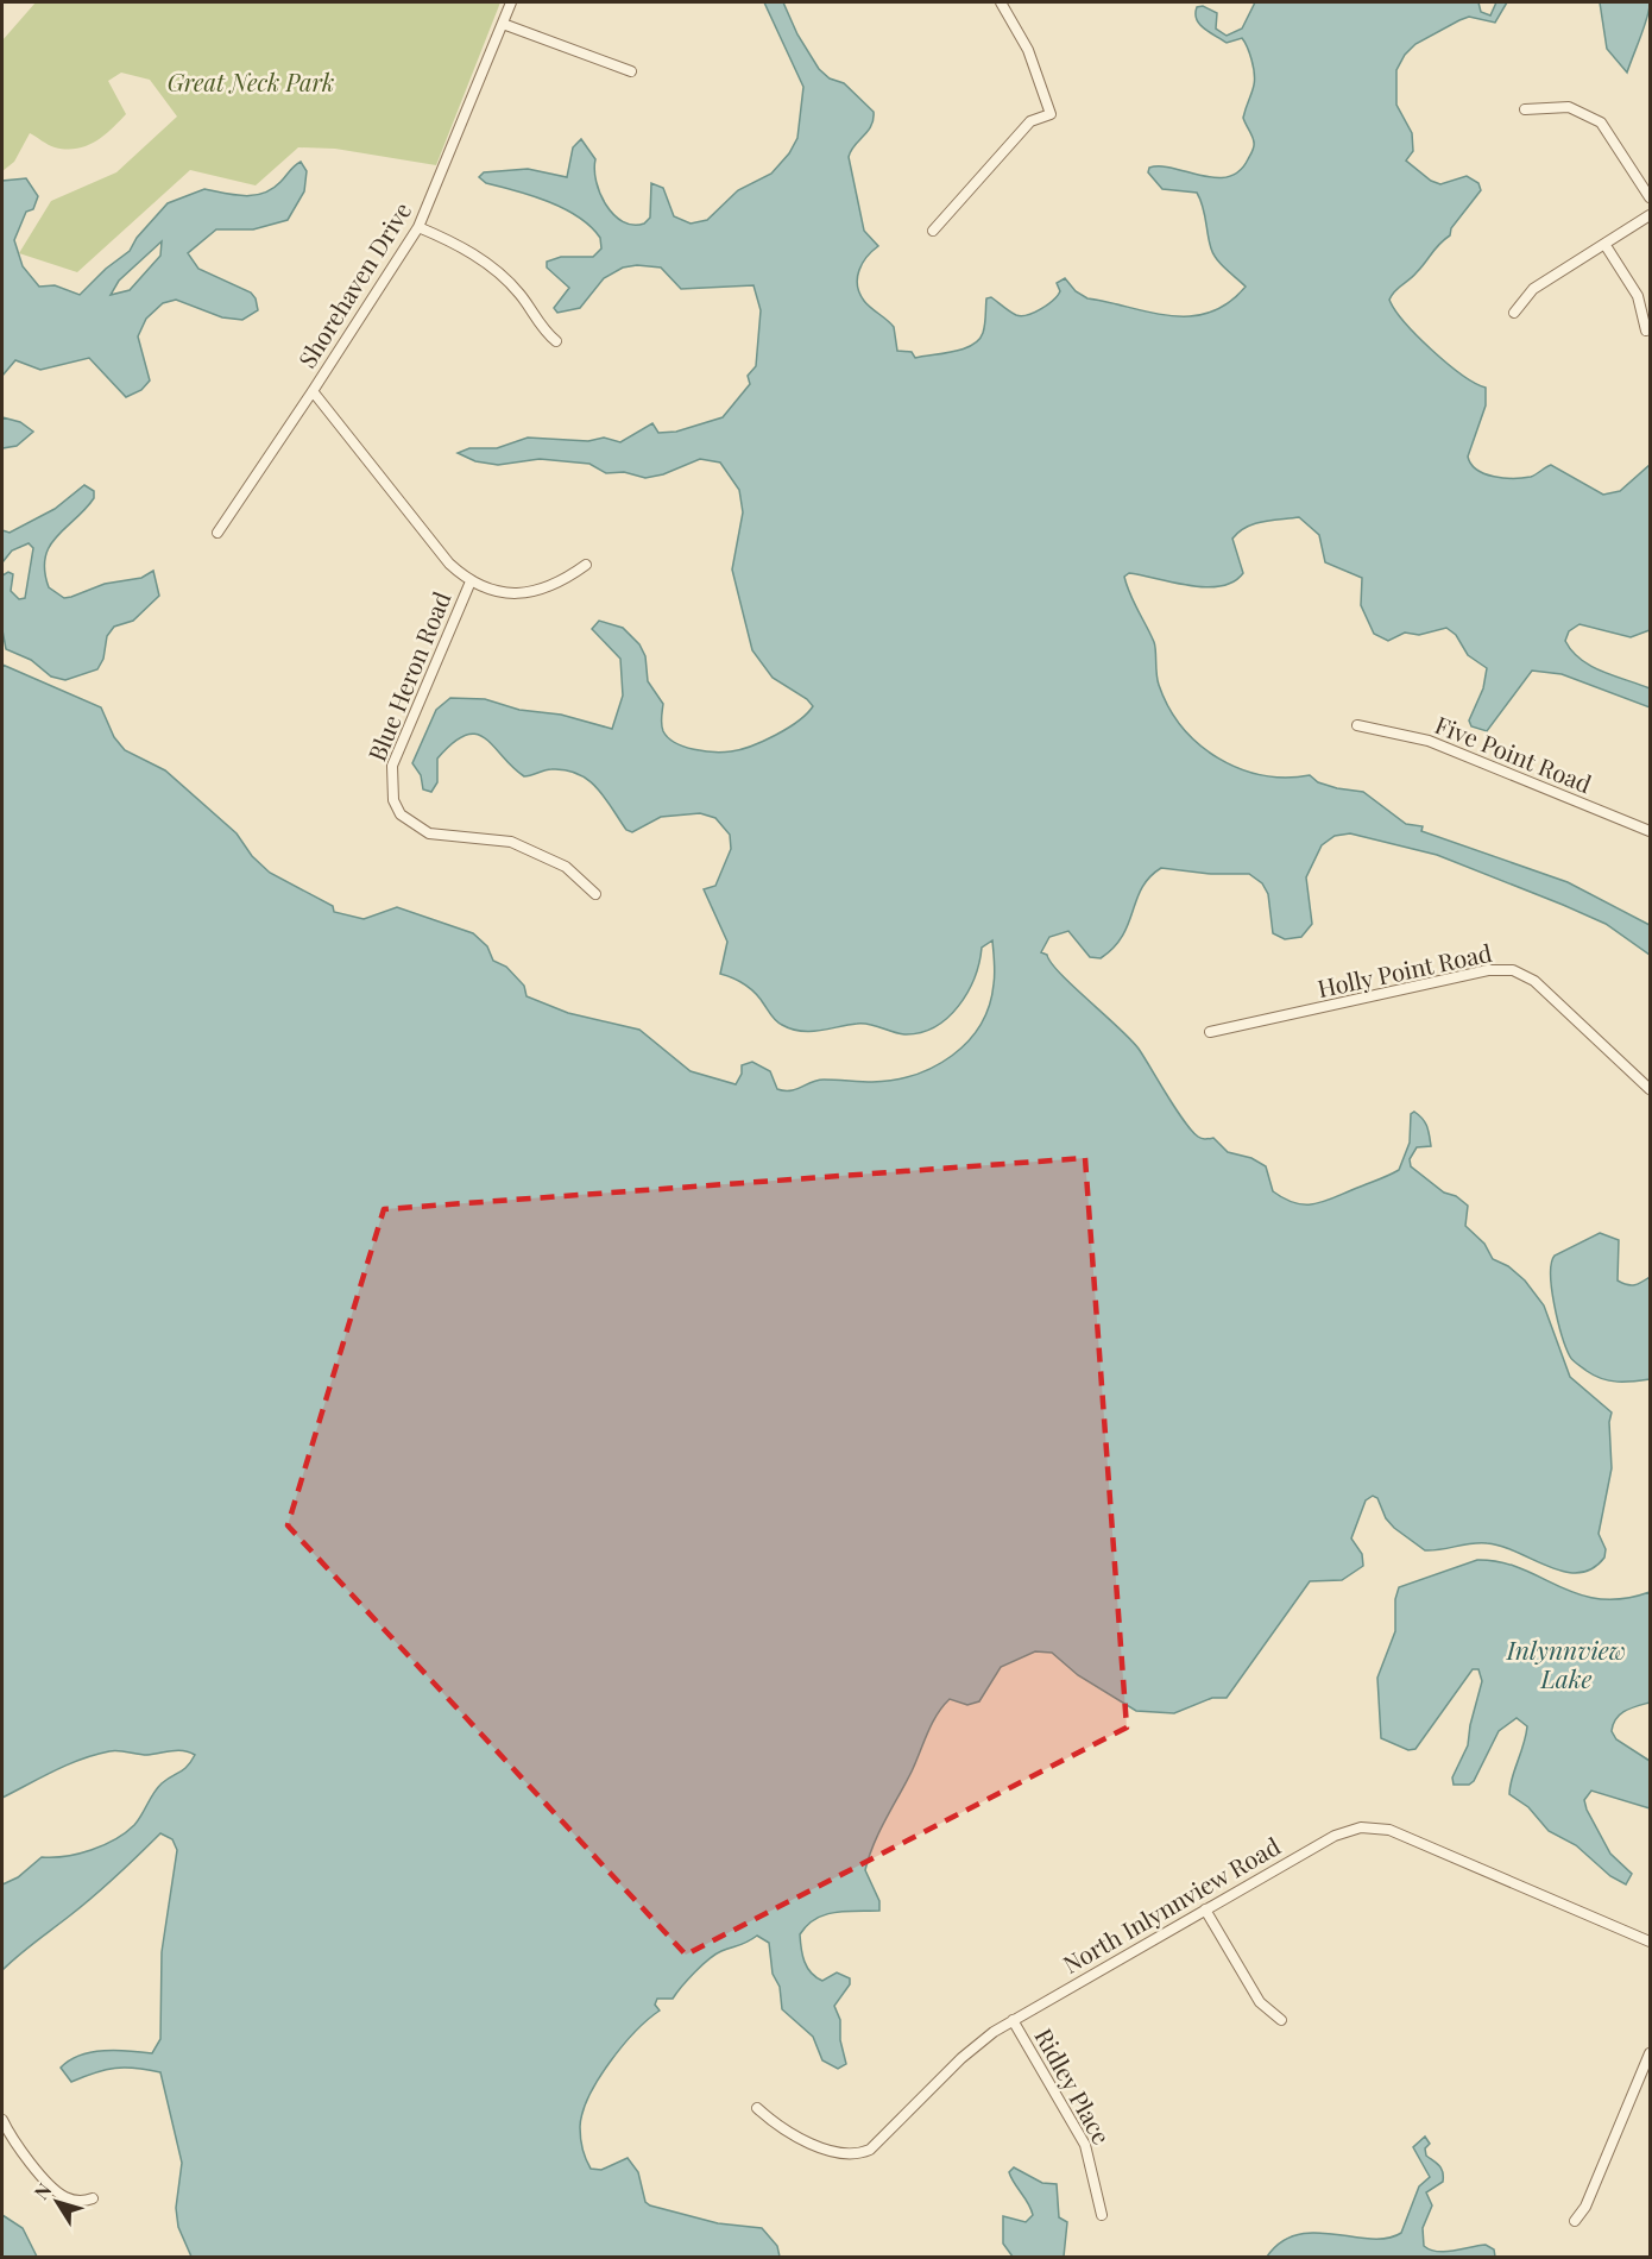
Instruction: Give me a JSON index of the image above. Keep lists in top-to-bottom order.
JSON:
{
  "streets": {
    "street": [
      "Shorehaven Drive",
      "Blue Heron Road",
      "Five Point Road",
      "Holly Point Road",
      "North Inlynnview Road",
      "Ridley Place"
    ]
  },
  "crossings": [
    ["Shorehaven Drive", "Blue Heron Road"],
    ["North Inlynnview Road", "Ridley Place"]
  ],
  "water": ["Inlynnview Lake"],
  "parks": ["Great Neck Park"],
  "north": "top left"
}
